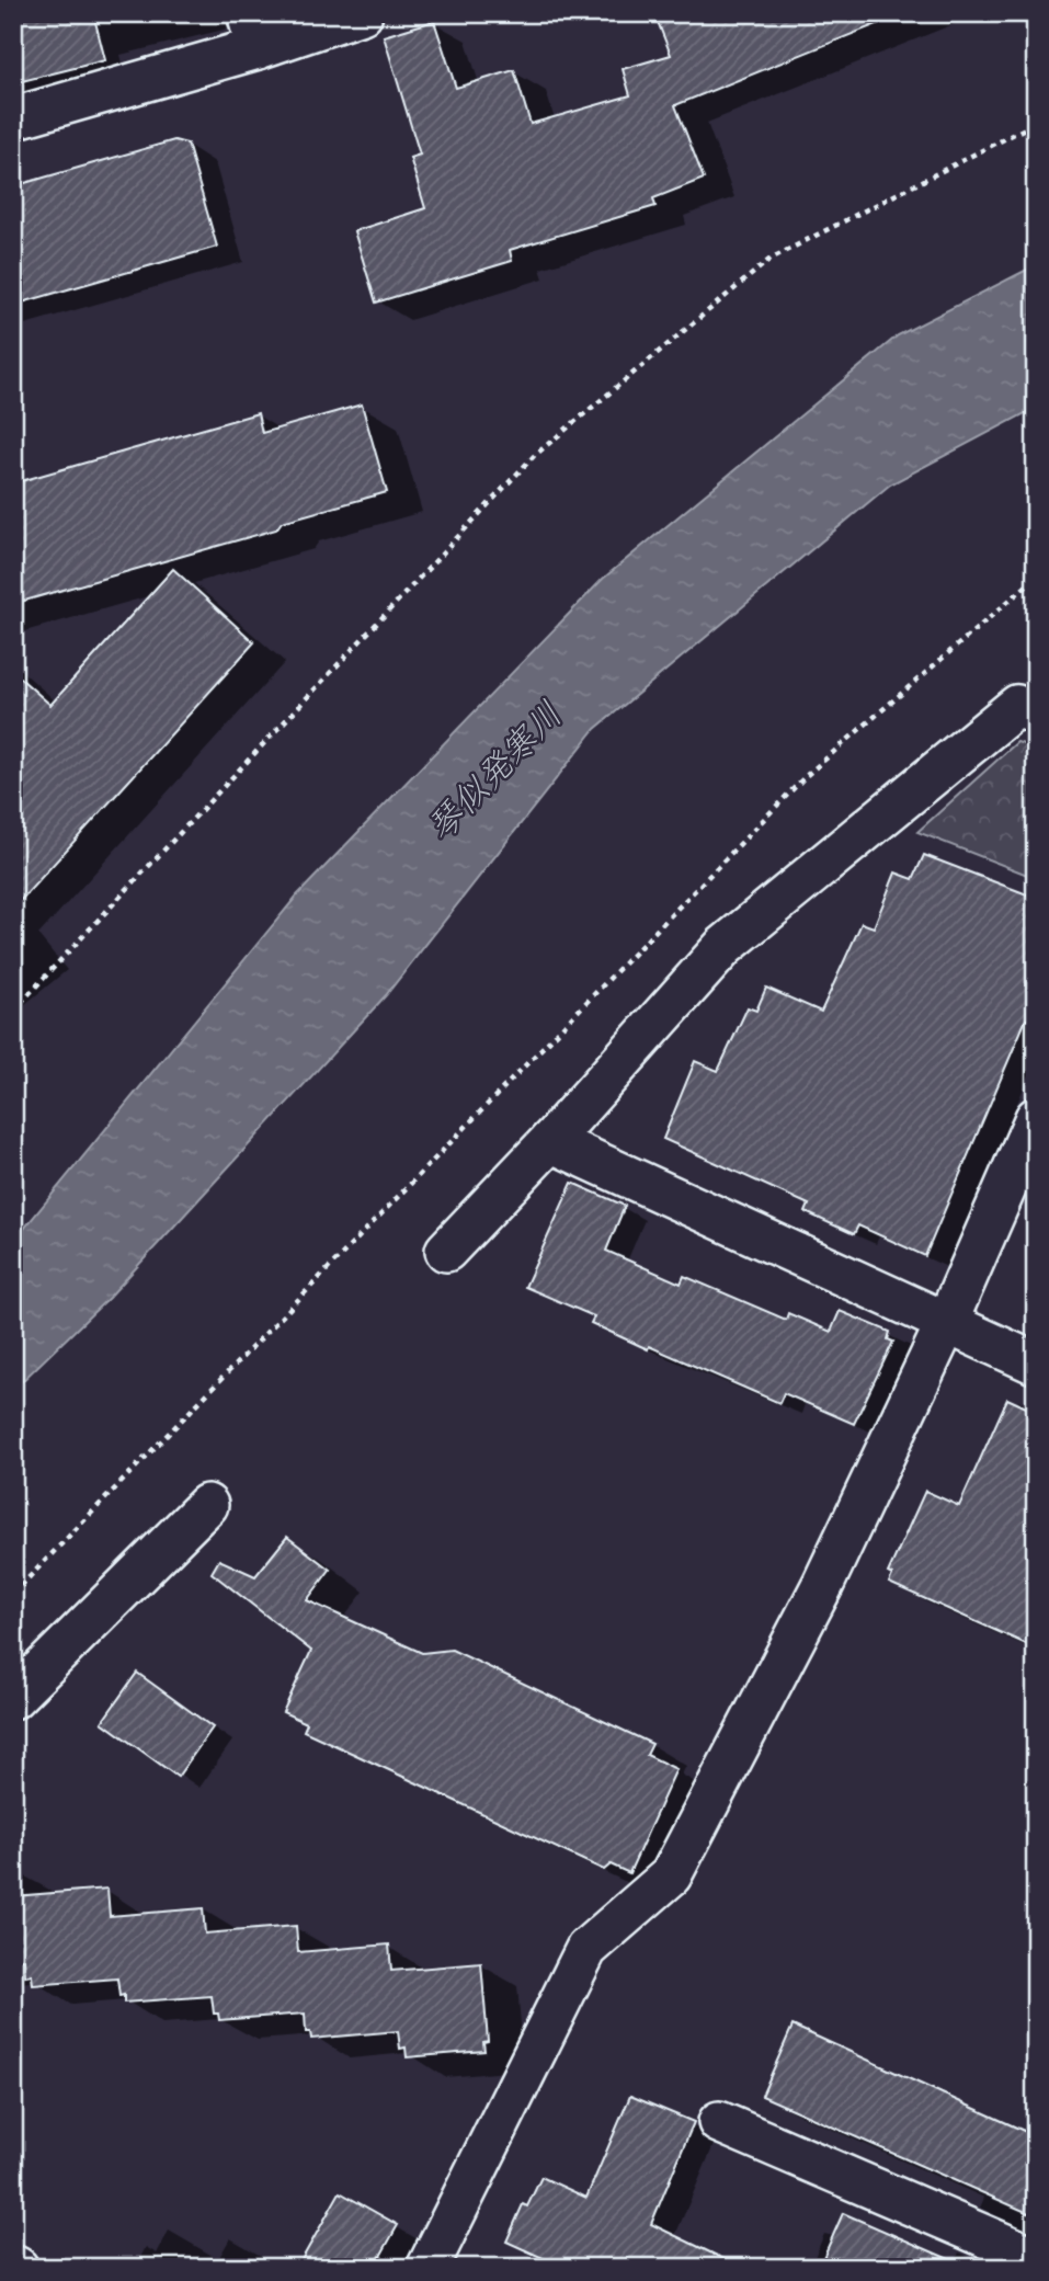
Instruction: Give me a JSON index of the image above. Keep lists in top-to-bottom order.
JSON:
{
  "water": ["琴似発寒川"]
}
